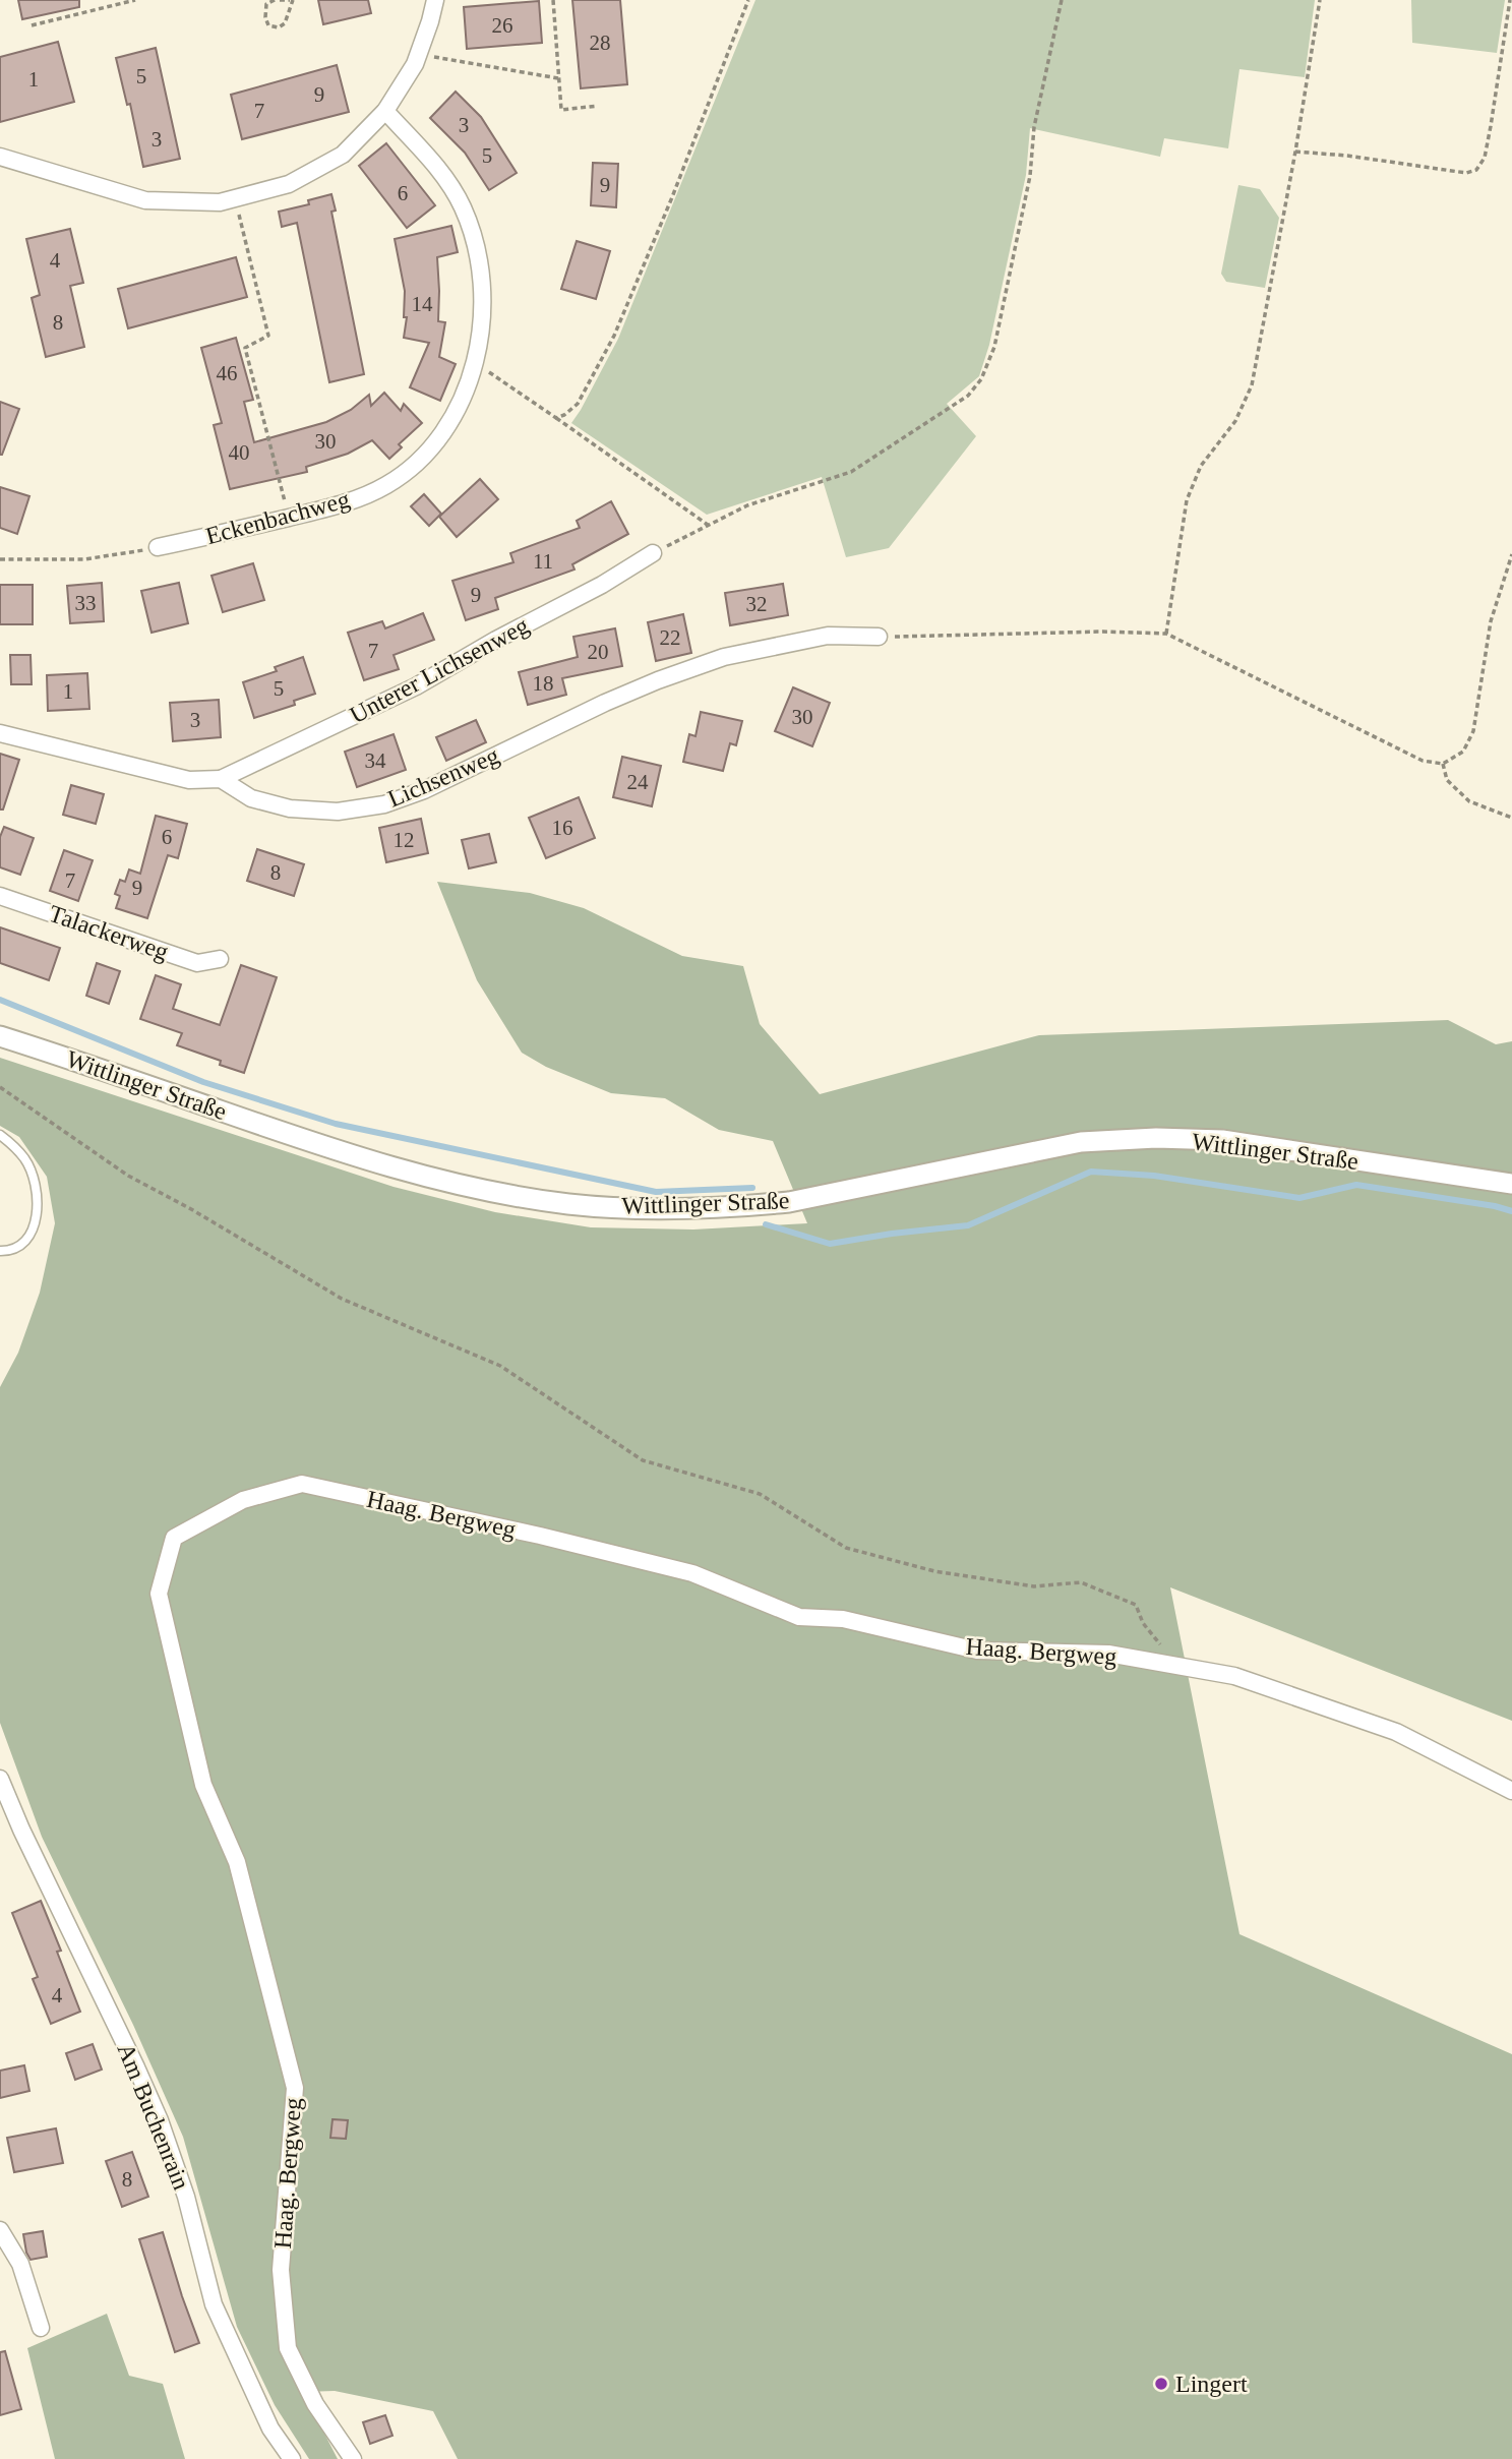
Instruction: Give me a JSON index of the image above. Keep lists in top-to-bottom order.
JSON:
{
  "streets": {
    "street": [
      "Eckenbachweg",
      "Unterer Lichsenweg",
      "Lichsenweg",
      "Talackerweg",
      "Wittlinger Straße",
      "Haag. Bergweg",
      "Am Buchenrain"
    ]
  },
  "crossings": [
    ["Unterer Lichsenweg", "Lichsenweg"]
  ],
  "places": ["Lingert"],
  "house_numbers": [
    "26",
    "28",
    "5",
    "1",
    "9",
    "7",
    "3",
    "3",
    "5",
    "9",
    "6",
    "4",
    "14",
    "8",
    "46",
    "30",
    "40",
    "11",
    "9",
    "33",
    "32",
    "22",
    "7",
    "20",
    "18",
    "5",
    "1",
    "30",
    "3",
    "34",
    "24",
    "16",
    "6",
    "12",
    "8",
    "7",
    "9",
    "4",
    "8"
  ]
}
